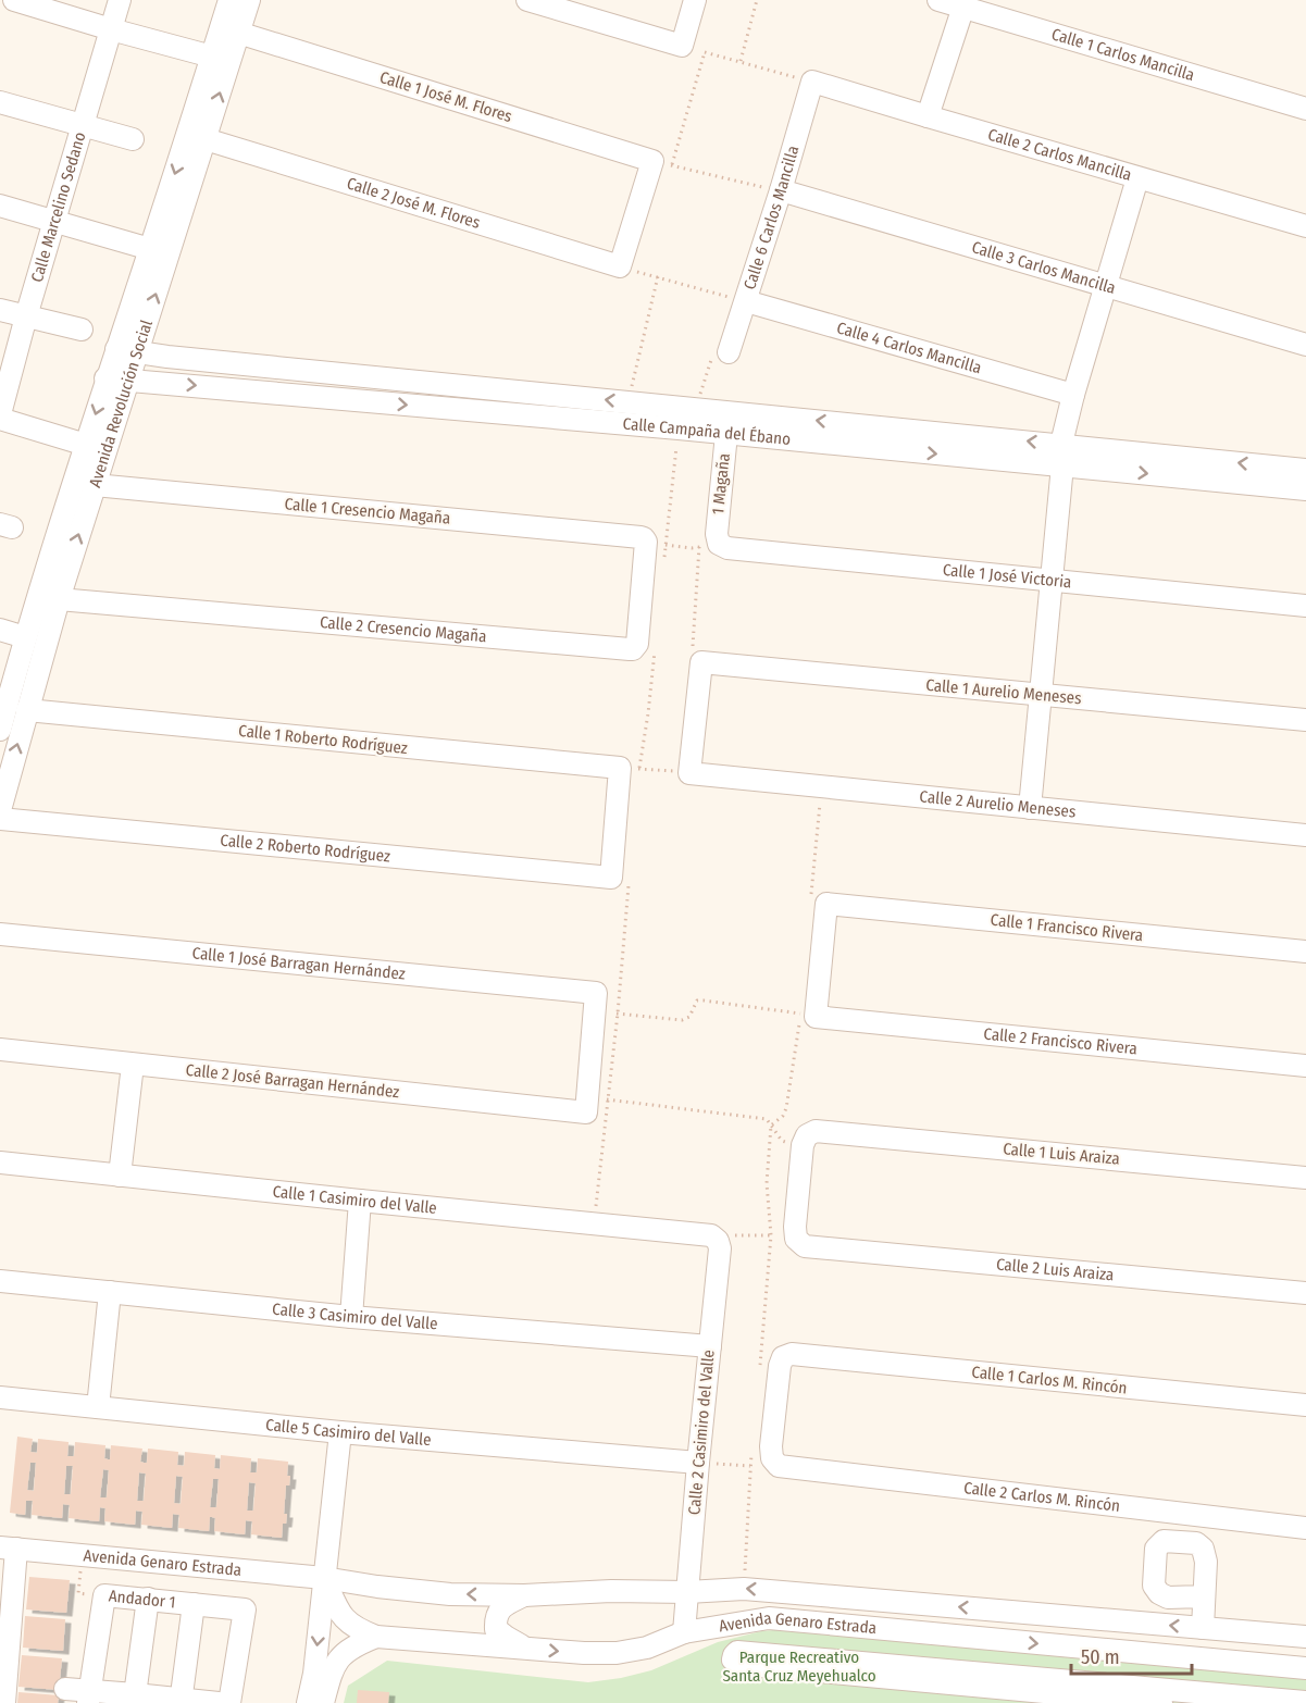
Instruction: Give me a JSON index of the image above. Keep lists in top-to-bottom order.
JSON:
{
  "streets": {
    "street": [
      "Calle 1 Carlos Mancilla",
      "Calle 1 José M. Flores",
      "Calle 2 Carlos Mancilla",
      "Calle 2 José M. Flores",
      "Calle Marcelino Sedano",
      "Calle 6 Carlos Mancilla",
      "Calle 3 Carlos Mancilla",
      "Calle 4 Carlos Mancilla",
      "Avenida Revolución Social",
      "Calle Campaña del Ébano",
      "1 Magaña",
      "Calle 1 Cresencio Magaña",
      "Calle 1 José Victoria",
      "Calle 2 Cresencio Magaña",
      "Calle 1 Aurelio Meneses",
      "Calle 1 Roberto Rodríguez",
      "Calle 2 Aurelio Meneses",
      "Calle 2 Roberto Rodríguez",
      "Calle 1 Francisco Rivera",
      "Calle 1 José Barragan Hernández",
      "Calle 2 Francisco Rivera",
      "Calle 2 José Barragan Hernández",
      "Calle 1 Luis Araiza",
      "Calle 1 Casimiro del Valle",
      "Calle 2 Luis Araiza",
      "Calle 3 Casimiro del Valle",
      "Calle 1 Carlos M. Rincón",
      "Calle 5 Casimiro del Valle",
      "Calle 2 Casimiro del Valle",
      "Calle 2 Carlos M. Rincón",
      "Avenida Genaro Estrada",
      "Andador 1"
    ]
  },
  "crossings": [
    ["Calle 1 José M. Flores", "Avenida Revolución Social"],
    ["Calle 2 Carlos Mancilla", "Calle 6 Carlos Mancilla"],
    ["Calle 2 José M. Flores", "Avenida Revolución Social"],
    ["Calle 6 Carlos Mancilla", "Calle 3 Carlos Mancilla"],
    ["Calle 6 Carlos Mancilla", "Calle 4 Carlos Mancilla"],
    ["Avenida Revolución Social", "Calle Campaña del Ébano"],
    ["Avenida Revolución Social", "Calle 1 Cresencio Magaña"],
    ["Avenida Revolución Social", "Calle 2 Cresencio Magaña"],
    ["Avenida Revolución Social", "Calle 1 Roberto Rodríguez"],
    ["Calle Campaña del Ébano", "1 Magaña"],
    ["1 Magaña", "Calle 1 José Victoria"],
    ["Calle 1 Cresencio Magaña", "Calle 2 Cresencio Magaña"],
    ["Calle 1 Francisco Rivera", "Calle 2 Francisco Rivera"],
    ["Calle 1 Luis Araiza", "Calle 2 Luis Araiza"],
    ["Calle 1 Casimiro del Valle", "Calle 2 Casimiro del Valle"],
    ["Calle 3 Casimiro del Valle", "Calle 2 Casimiro del Valle"],
    ["Calle 1 Carlos M. Rincón", "Calle 2 Carlos M. Rincón"],
    ["Calle 5 Casimiro del Valle", "Calle 2 Casimiro del Valle"],
    ["Calle 2 Casimiro del Valle", "Avenida Genaro Estrada"],
    ["Avenida Genaro Estrada", "Andador 1"]
  ],
  "parks": ["Parque Recreativo Santa Cruz Meyehualco"],
  "scale_bar": "50 m"
}
